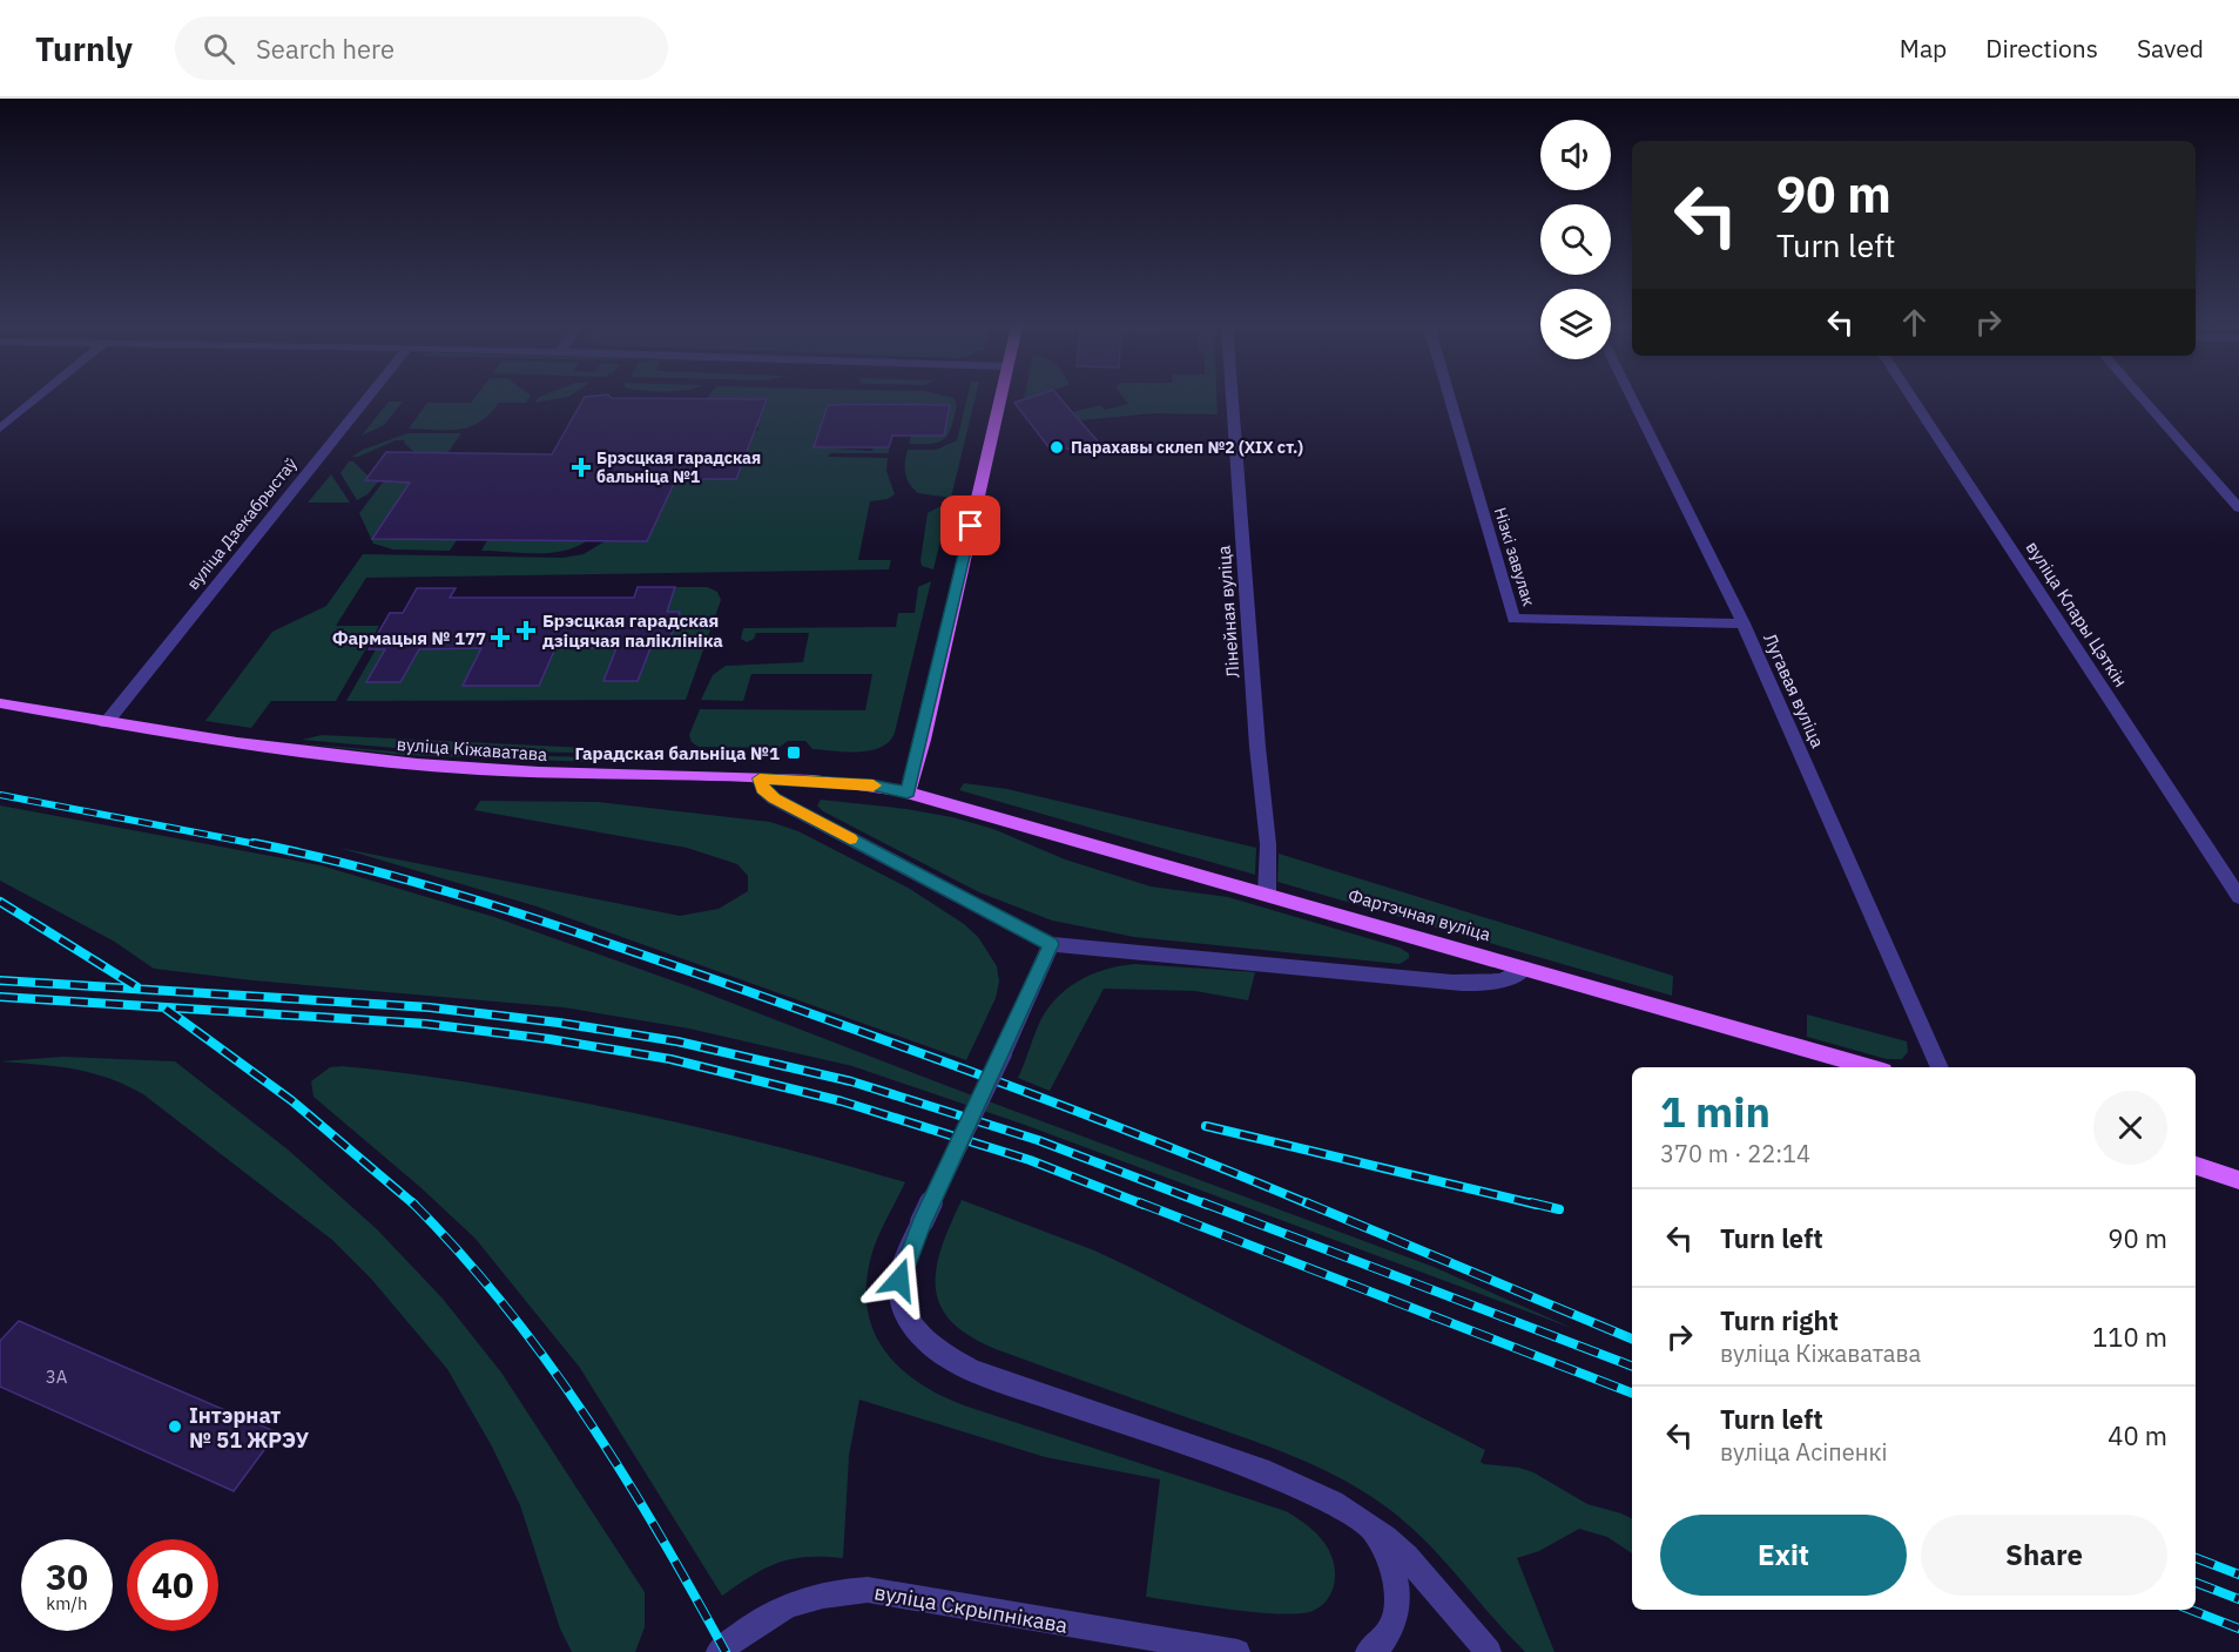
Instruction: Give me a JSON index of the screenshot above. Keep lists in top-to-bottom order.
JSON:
{
  "streets": {
    "main road": ["вуліца Кіжаватава", "Фартэчная вуліца"],
    "street": [
      "вуліца Дзекабрыстаў",
      "Нізкі завулак",
      "Лінейная вуліца",
      "вуліца Клары Цэткін",
      "Лугавая вуліца",
      "вуліца Скрыпнікава"
    ]
  },
  "crossings": [
    ["вуліца Дзекабрыстаў", "вуліца Кіжаватава"],
    ["Нізкі завулак", "Лугавая вуліца"],
    ["Лінейная вуліца", "Фартэчная вуліца"],
    ["вуліца Кіжаватава", "Фартэчная вуліца"]
  ],
  "places": {
    "other": ["Парахавы склеп №2 (XIX ст.)", "Інтэрнат № 51 ЖРЭУ"],
    "health": ["Брэсцкая гарадская бальніца №1", "Брэсцкая гарадская дзіцячая паліклініка", "Фармацыя № 177"],
    "transit": ["Гарадская бальніца №1"]
  },
  "house_numbers": ["3А"],
  "page": {
    "header": "Turnly",
    "search": "Search here",
    "nav": ["Map", "Directions", "Saved"],
    "turn": ["90 m", "Turn left"],
    "heading": ["1 min", "370 m · 22:14"],
    "list": [
      {
        "name": "Turn left",
        "value": "90 m"
      },
      {
        "name": "Turn right",
        "note": "вуліца Кіжаватава",
        "value": "110 m"
      },
      {
        "name": "Turn left",
        "note": "вуліца Асіпенкі",
        "value": "40 m"
      }
    ],
    "buttons": ["Exit", "Share"],
    "speed": "30 km/h",
    "limit": "40"
  }
}
